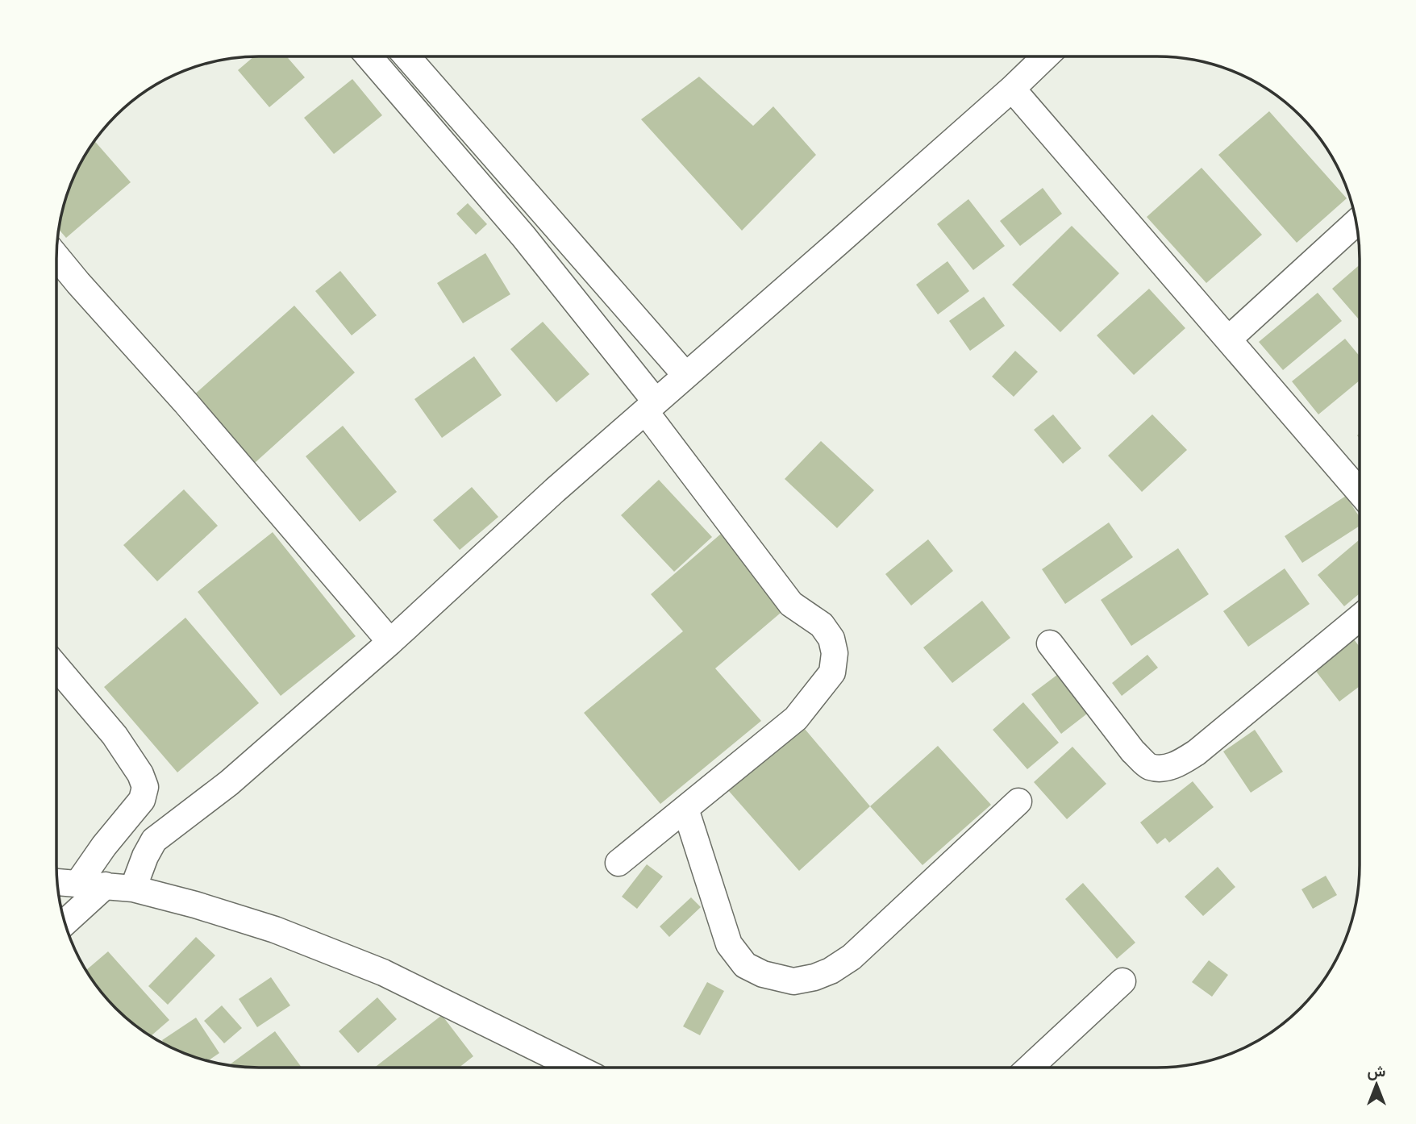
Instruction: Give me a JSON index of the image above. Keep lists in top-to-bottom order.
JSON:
{
  "north": "top"
}
